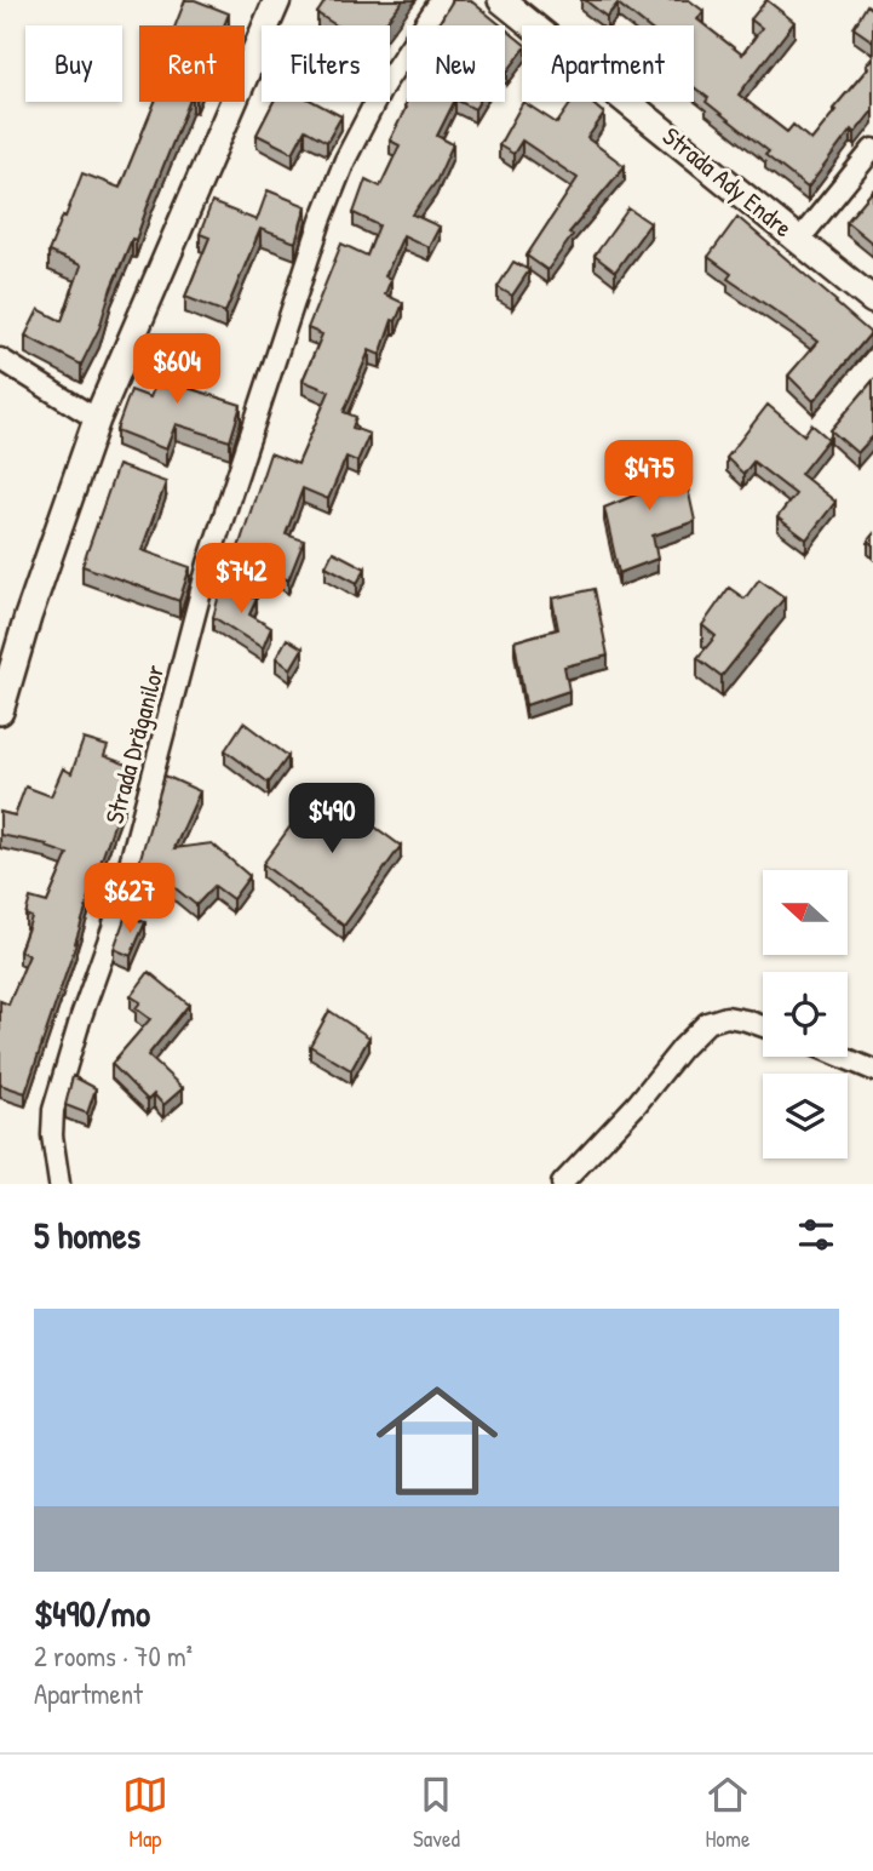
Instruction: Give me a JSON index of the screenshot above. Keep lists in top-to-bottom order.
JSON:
{
  "streets": {
    "main road": ["Strada Ady Endre"],
    "street": ["Strada Drăganilor"]
  },
  "north": "left",
  "page": {
    "chip": [
      "Buy",
      "Rent",
      "Filters",
      "New",
      "Apartment"
    ],
    "price": [
      "$604",
      "$475",
      "$742",
      "$490",
      "$627"
    ],
    "heading": "5 homes",
    "list": [
      {
        "name": "$490/mo",
        "note": "2 rooms · 70 m² · Apartment"
      }
    ],
    "tabs": ["Map", "Saved", "Home"]
  }
}
